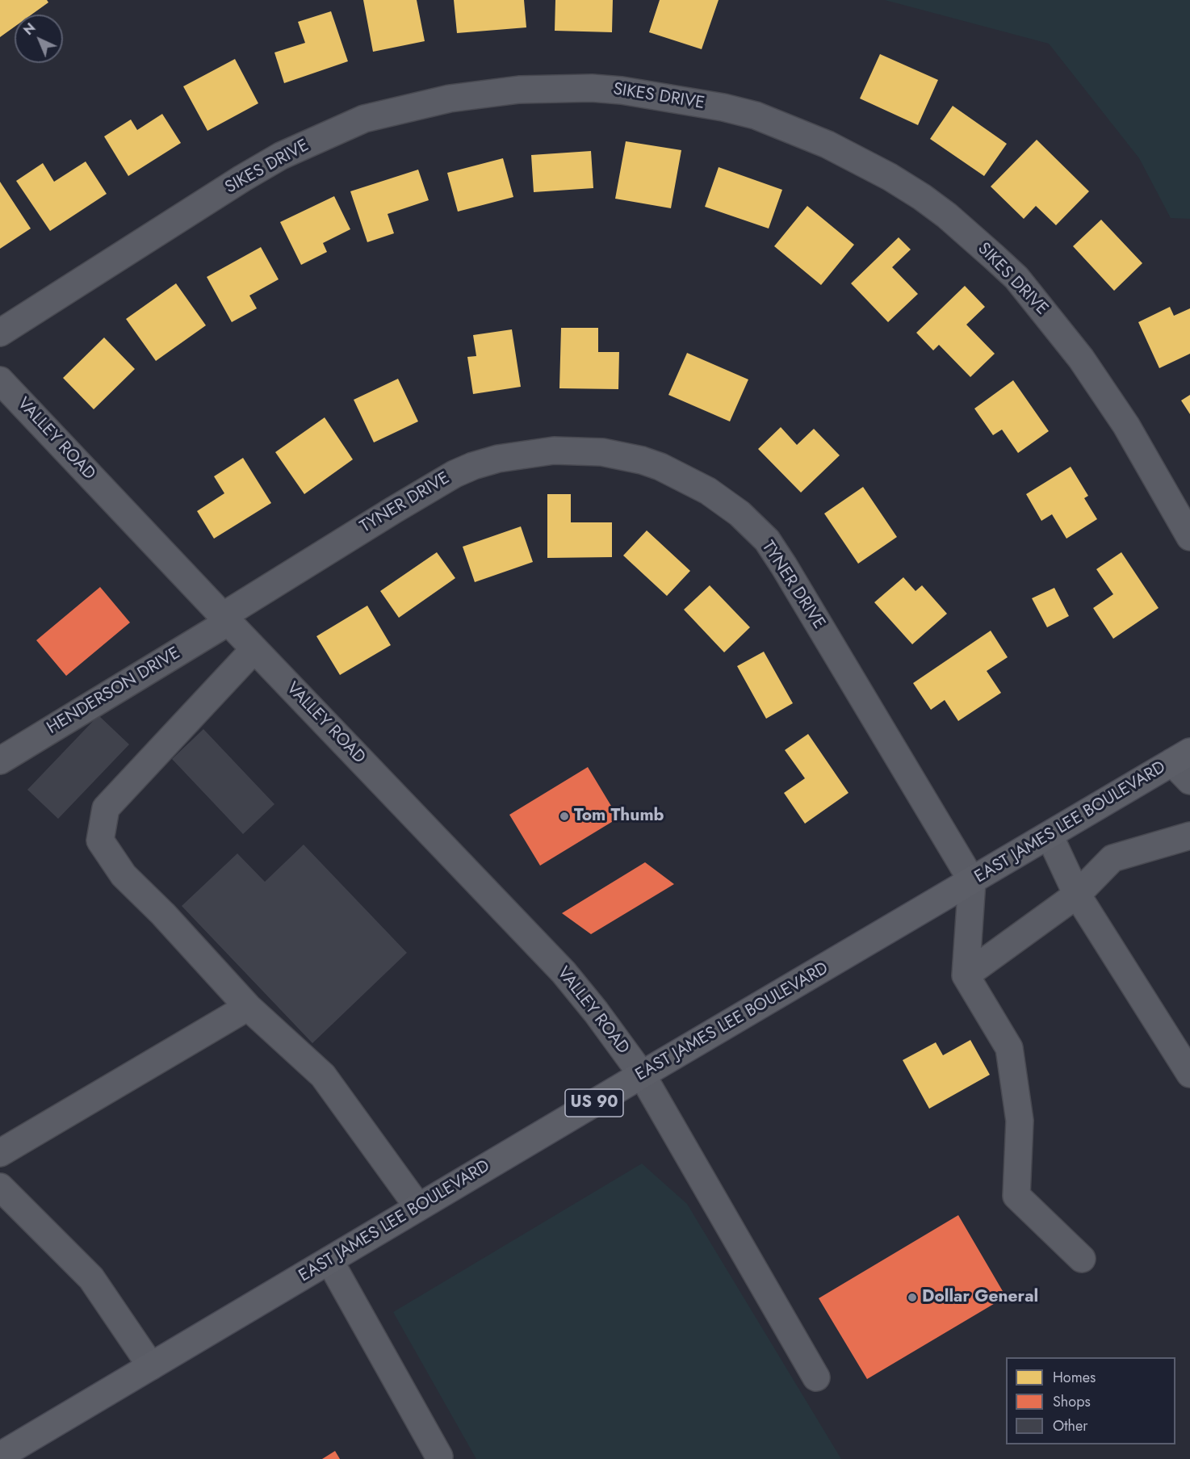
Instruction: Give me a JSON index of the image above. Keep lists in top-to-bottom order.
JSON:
{
  "streets": {
    "main road": ["EAST JAMES LEE BOULEVARD", "US 90"],
    "street": [
      "SIKES DRIVE",
      "VALLEY ROAD",
      "TYNER DRIVE",
      "HENDERSON DRIVE"
    ]
  },
  "crossings": [
    ["VALLEY ROAD", "TYNER DRIVE"],
    ["VALLEY ROAD", "HENDERSON DRIVE"],
    ["VALLEY ROAD", "EAST JAMES LEE BOULEVARD"],
    ["TYNER DRIVE", "HENDERSON DRIVE"],
    ["TYNER DRIVE", "EAST JAMES LEE BOULEVARD"]
  ],
  "places": ["Tom Thumb", "Dollar General"],
  "legend": ["Homes", "Shops", "Other"],
  "north": "top left"
}
